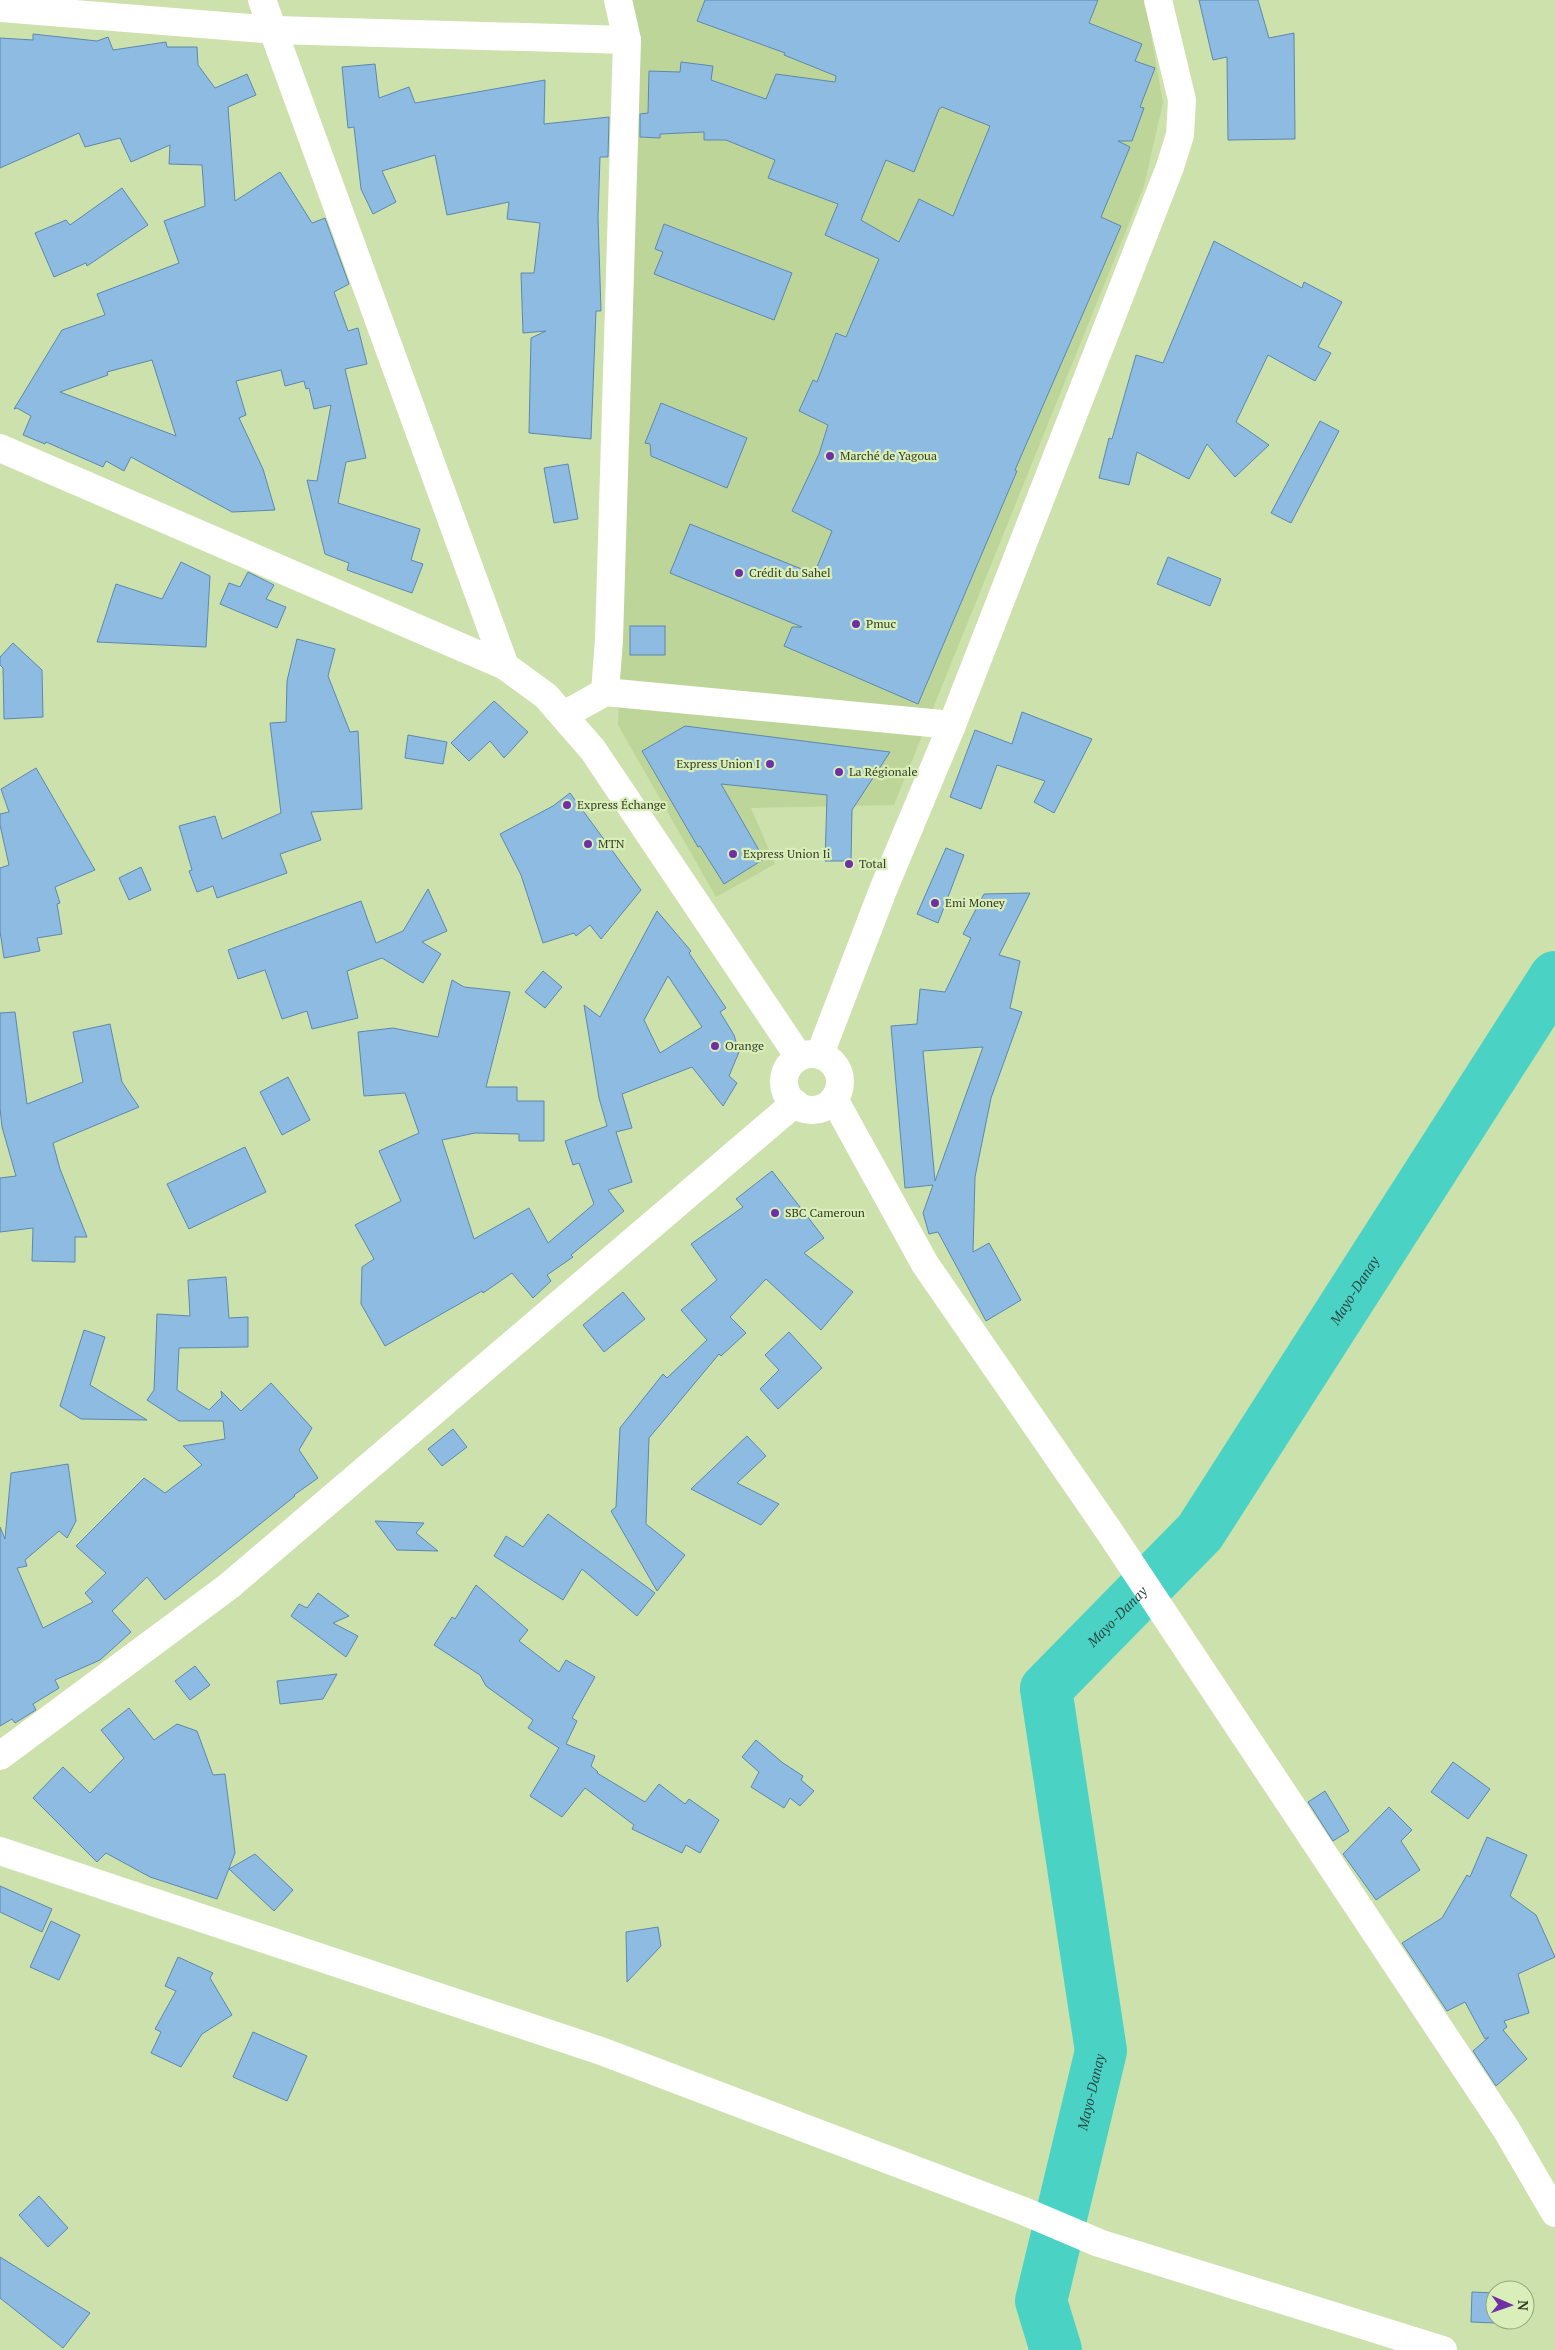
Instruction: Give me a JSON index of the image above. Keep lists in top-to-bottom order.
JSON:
{
  "water": ["Mayo-Danay"],
  "places": [
    "Marché de Yagoua",
    "Crédit du Sahel",
    "Pmuc",
    "Express Union I",
    "La Régionale",
    "Express Échange",
    "MTN",
    "Express Union Ii",
    "Total",
    "Emi Money",
    "Orange",
    "SBC Cameroun"
  ],
  "north": "right"
}
